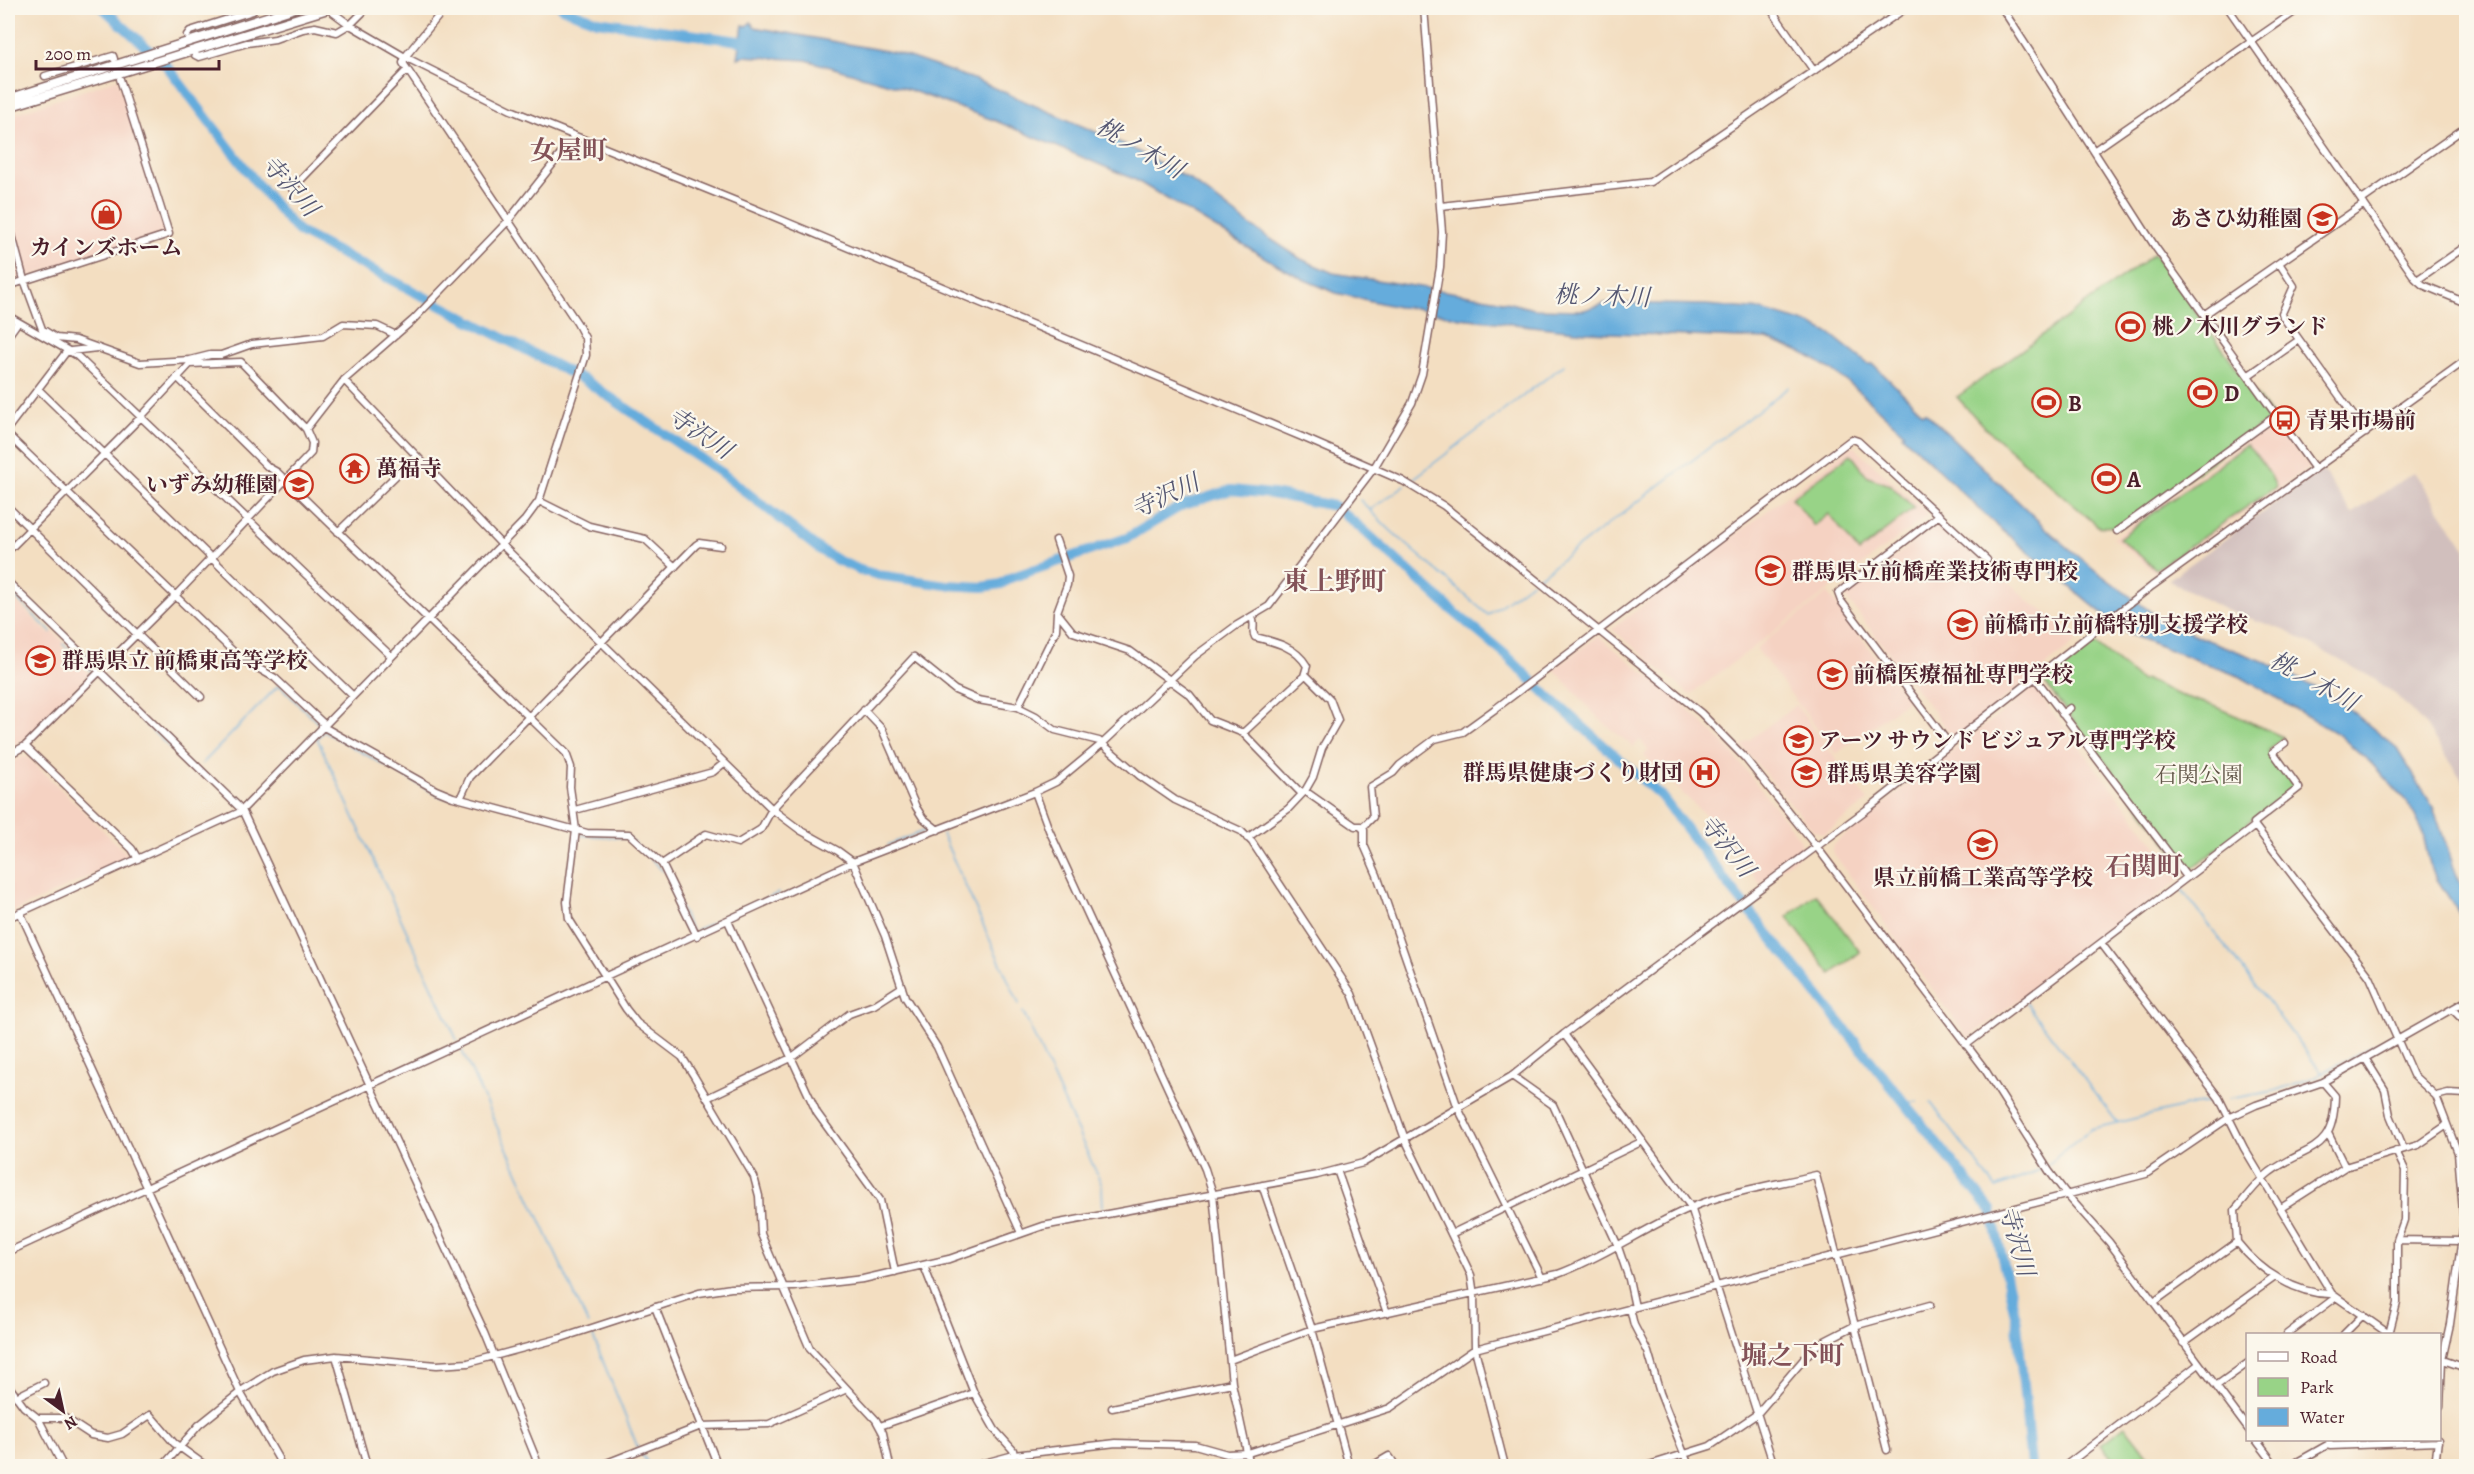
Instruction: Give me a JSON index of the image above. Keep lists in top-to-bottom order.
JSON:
{
  "districts": [
    "女屋町",
    "東上野町",
    "石関町",
    "堀之下町"
  ],
  "water": ["桃ノ木川", "寺沢川"],
  "parks": ["石関公園"],
  "places": {
    "shop": ["カインズホーム"],
    "school or university": [
      "あさひ幼稚園",
      "いずみ幼稚園",
      "群馬県立前橋産業技術専門校",
      "前橋市立前橋特別支援学校",
      "群馬県立 前橋東高等学校",
      "前橋医療福祉専門学校",
      "アーツ サウンド ビジュアル専門学校",
      "群馬県美容学園",
      "県立前橋工業高等学校"
    ],
    "sports": [
      "桃ノ木川グランド",
      "D",
      "B",
      "A"
    ],
    "bus stop": ["青果市場前"],
    "temple": ["萬福寺"],
    "hospital": ["群馬県健康づくり財団"]
  },
  "legend": ["Road", "Park", "Water"],
  "scale_bar": "200 m",
  "north": "bottom right"
}
